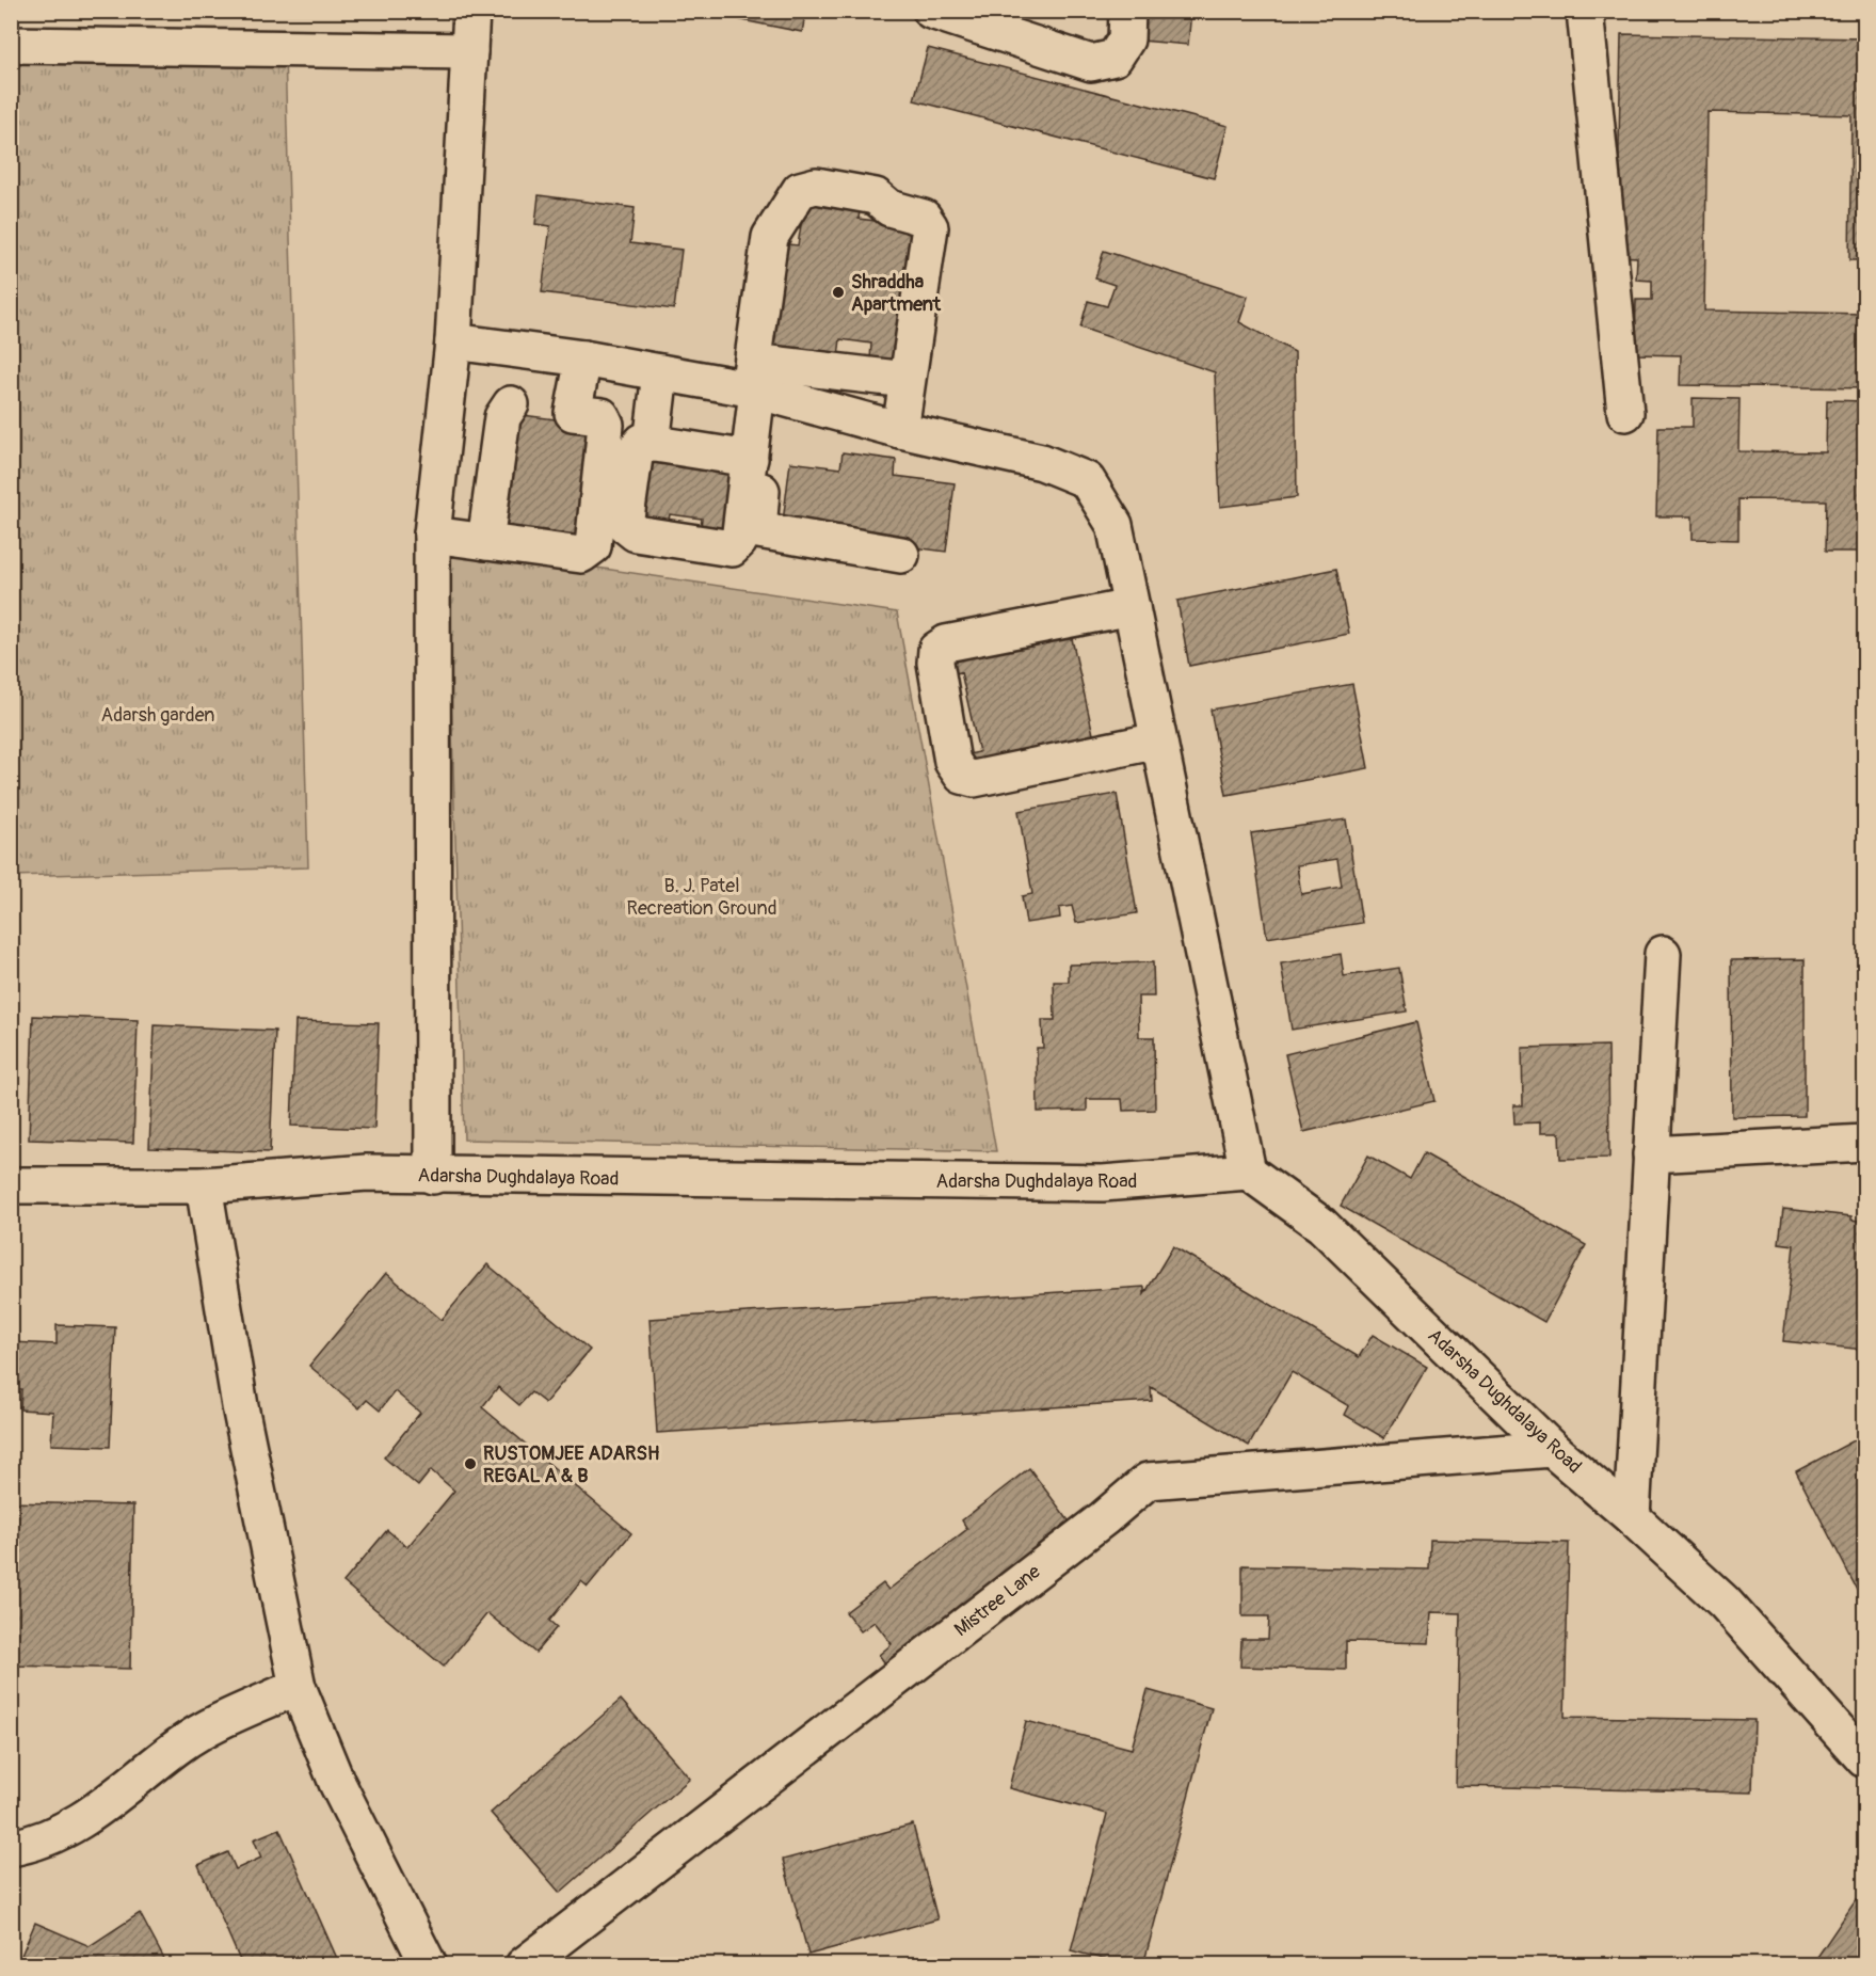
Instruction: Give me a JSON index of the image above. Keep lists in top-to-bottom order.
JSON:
{
  "streets": {
    "street": ["Adarsha Dughdalaya Road", "Mistree Lane"]
  },
  "crossings": [
    ["Adarsha Dughdalaya Road", "Mistree Lane"]
  ],
  "parks": ["Adarsh garden", "B. J. Patel Recreation Ground"],
  "places": ["Shraddha Apartment", "RUSTOMJEE ADARSH REGAL A & B"]
}
